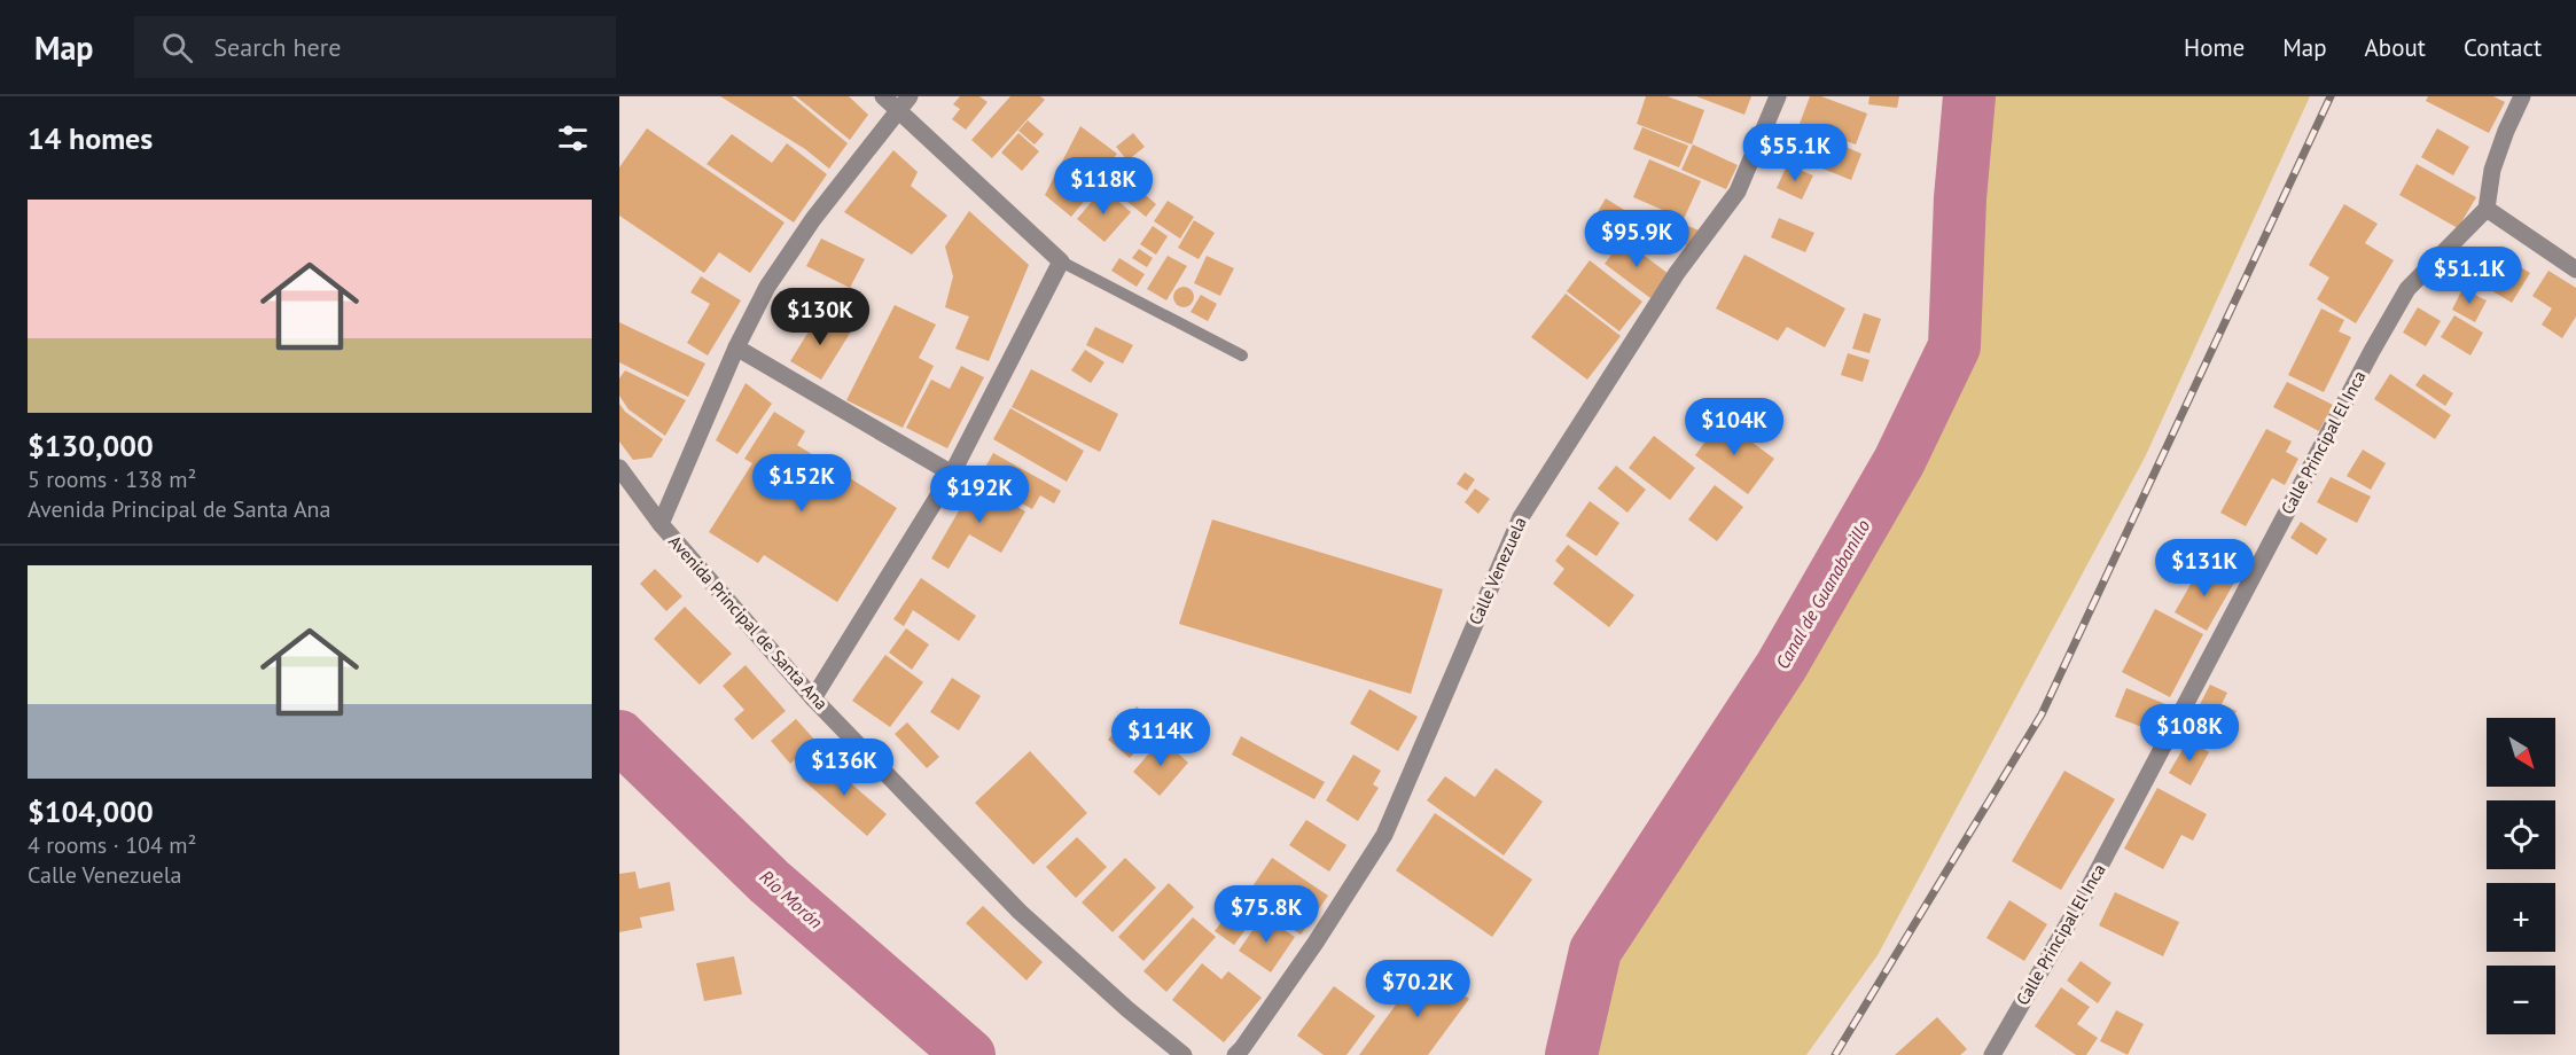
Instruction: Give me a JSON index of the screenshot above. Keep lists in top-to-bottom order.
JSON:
{
  "streets": {
    "street": ["Calle Principal El Inca", "Calle Venezuela", "Avenida Principal de Santa Ana"]
  },
  "water": ["Canal de Guanabanillo", "Río Morón"],
  "north": "bottom right",
  "page": {
    "header": "Map",
    "search": "Search here",
    "nav": [
      "Home",
      "Map",
      "About",
      "Contact"
    ],
    "heading": "14 homes",
    "price": [
      "$55.1K",
      "$118K",
      "$95.9K",
      "$51.1K",
      "$130K",
      "$104K",
      "$152K",
      "$192K",
      "$131K",
      "$108K",
      "$114K",
      "$136K",
      "$75.8K",
      "$70.2K"
    ],
    "list": [
      {
        "name": "$130,000",
        "note": "5 rooms · 138 m² · Avenida Principal de Santa Ana"
      },
      {
        "name": "$104,000",
        "note": "4 rooms · 104 m² · Calle Venezuela"
      }
    ],
    "map_buttons": ["+", "−"]
  }
}
